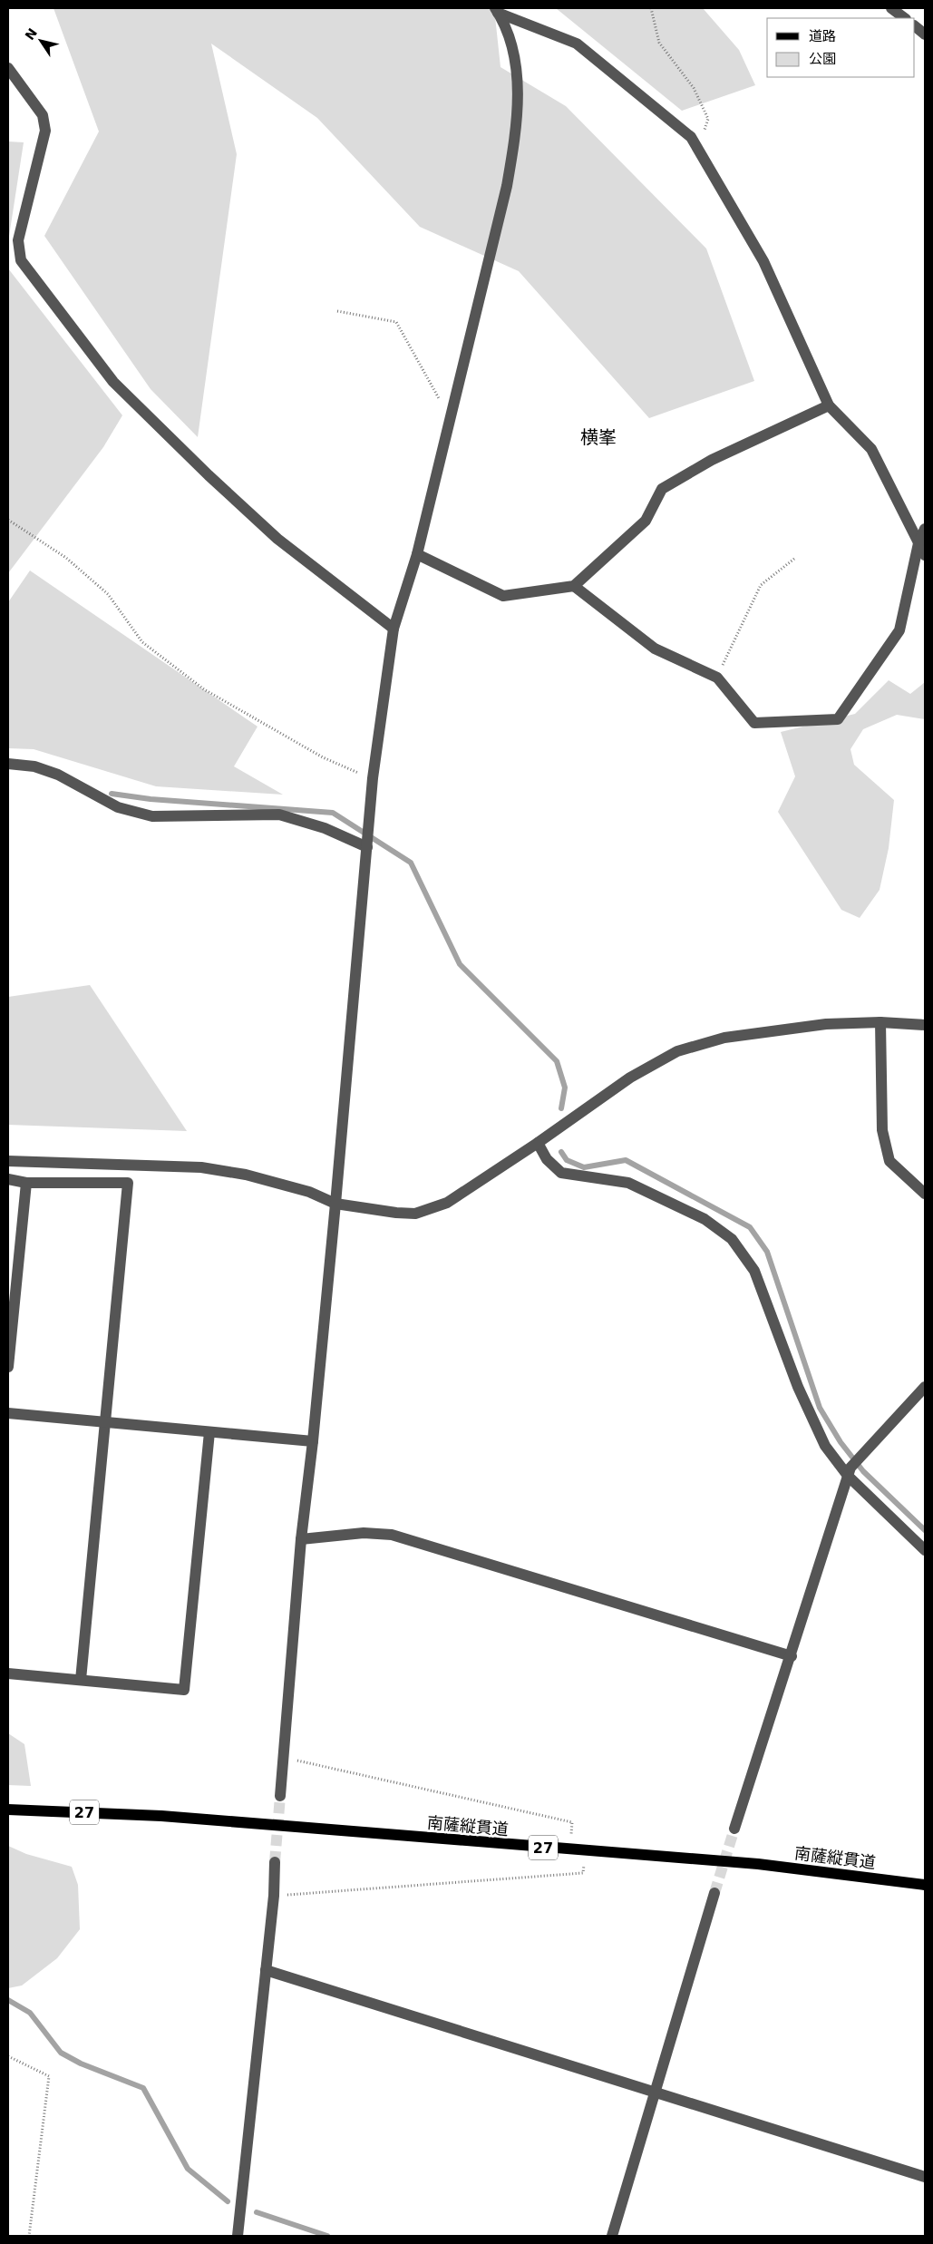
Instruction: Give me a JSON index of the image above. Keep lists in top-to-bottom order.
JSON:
{
  "streets": {
    "main road": ["27", "南薩縦貫道"]
  },
  "districts": ["横峯"],
  "legend": ["道路", "公園"],
  "north": "top left"
}
